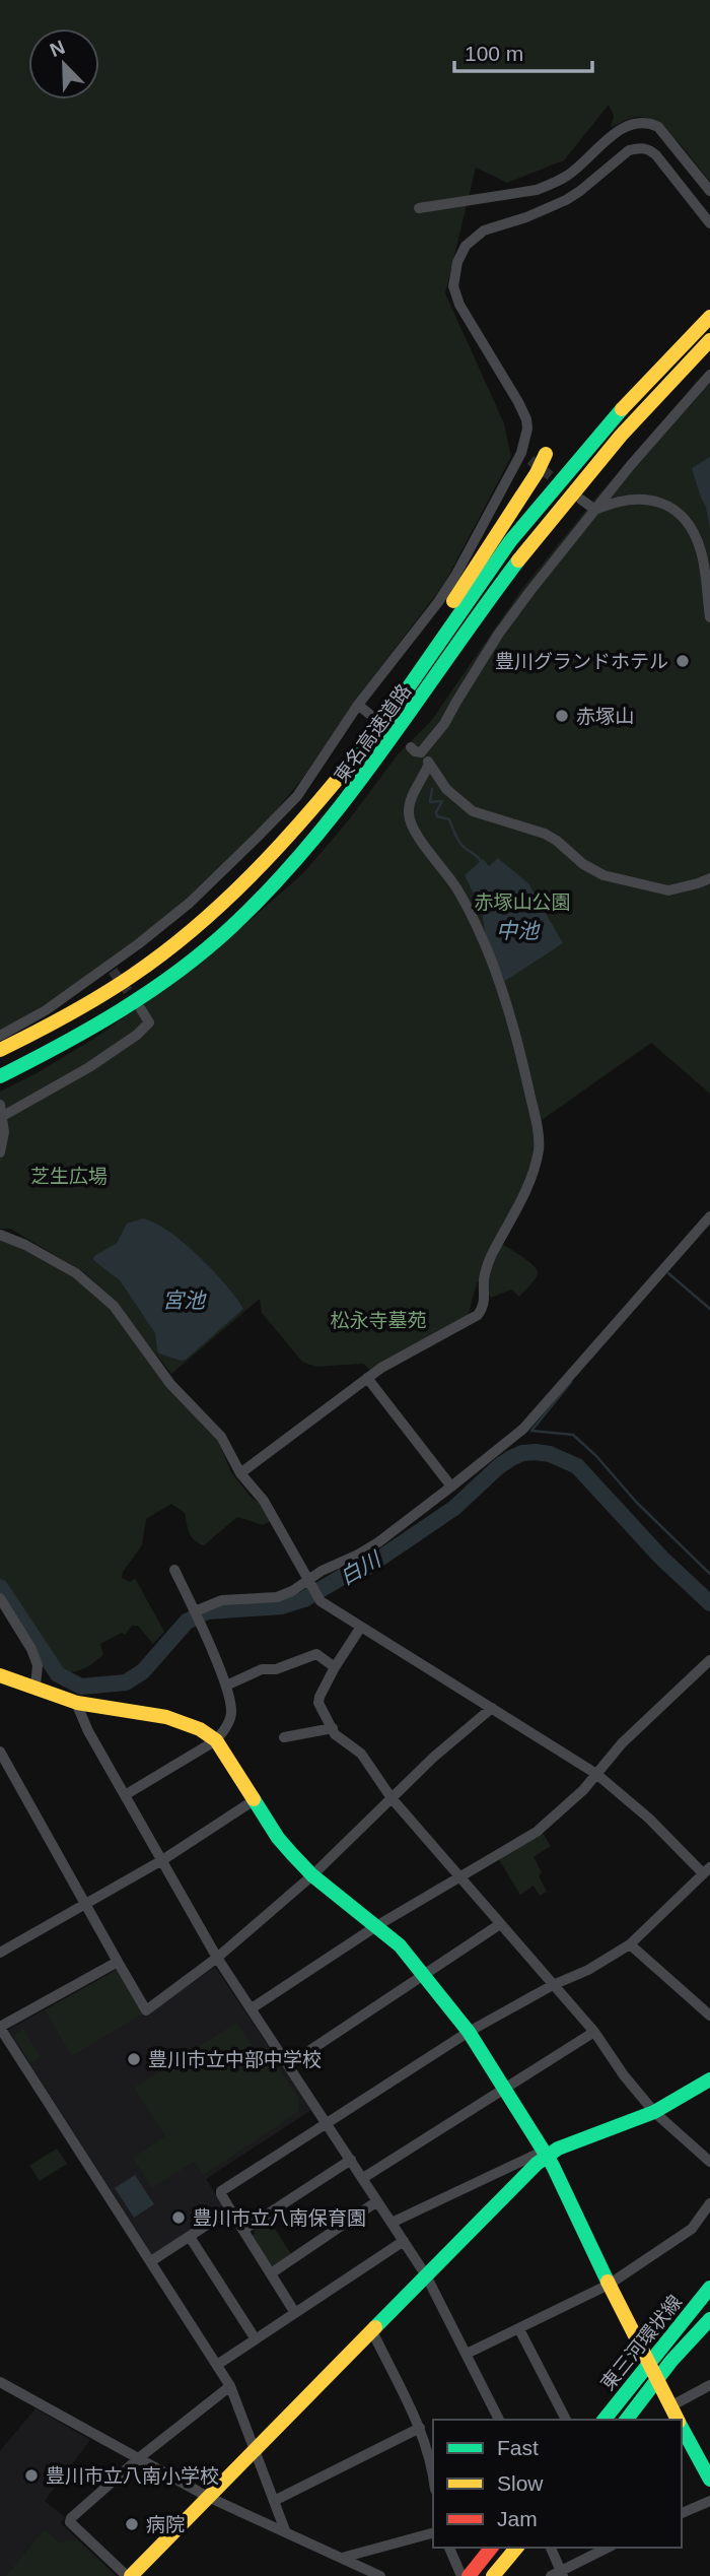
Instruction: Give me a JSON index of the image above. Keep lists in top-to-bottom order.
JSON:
{
  "streets": {
    "main road": ["東名高速道路", "東三河環状線"]
  },
  "water": ["中池", "宮池", "白川"],
  "parks": ["赤塚山公園", "芝生広場", "松永寺墓苑"],
  "places": [
    "豊川グランドホテル",
    "赤塚山",
    "豊川市立中部中学校",
    "豊川市立八南保育園",
    "豊川市立八南小学校",
    "病院"
  ],
  "legend": ["Fast", "Slow", "Jam"],
  "scale_bar": "100 m",
  "north": "top left"
}
